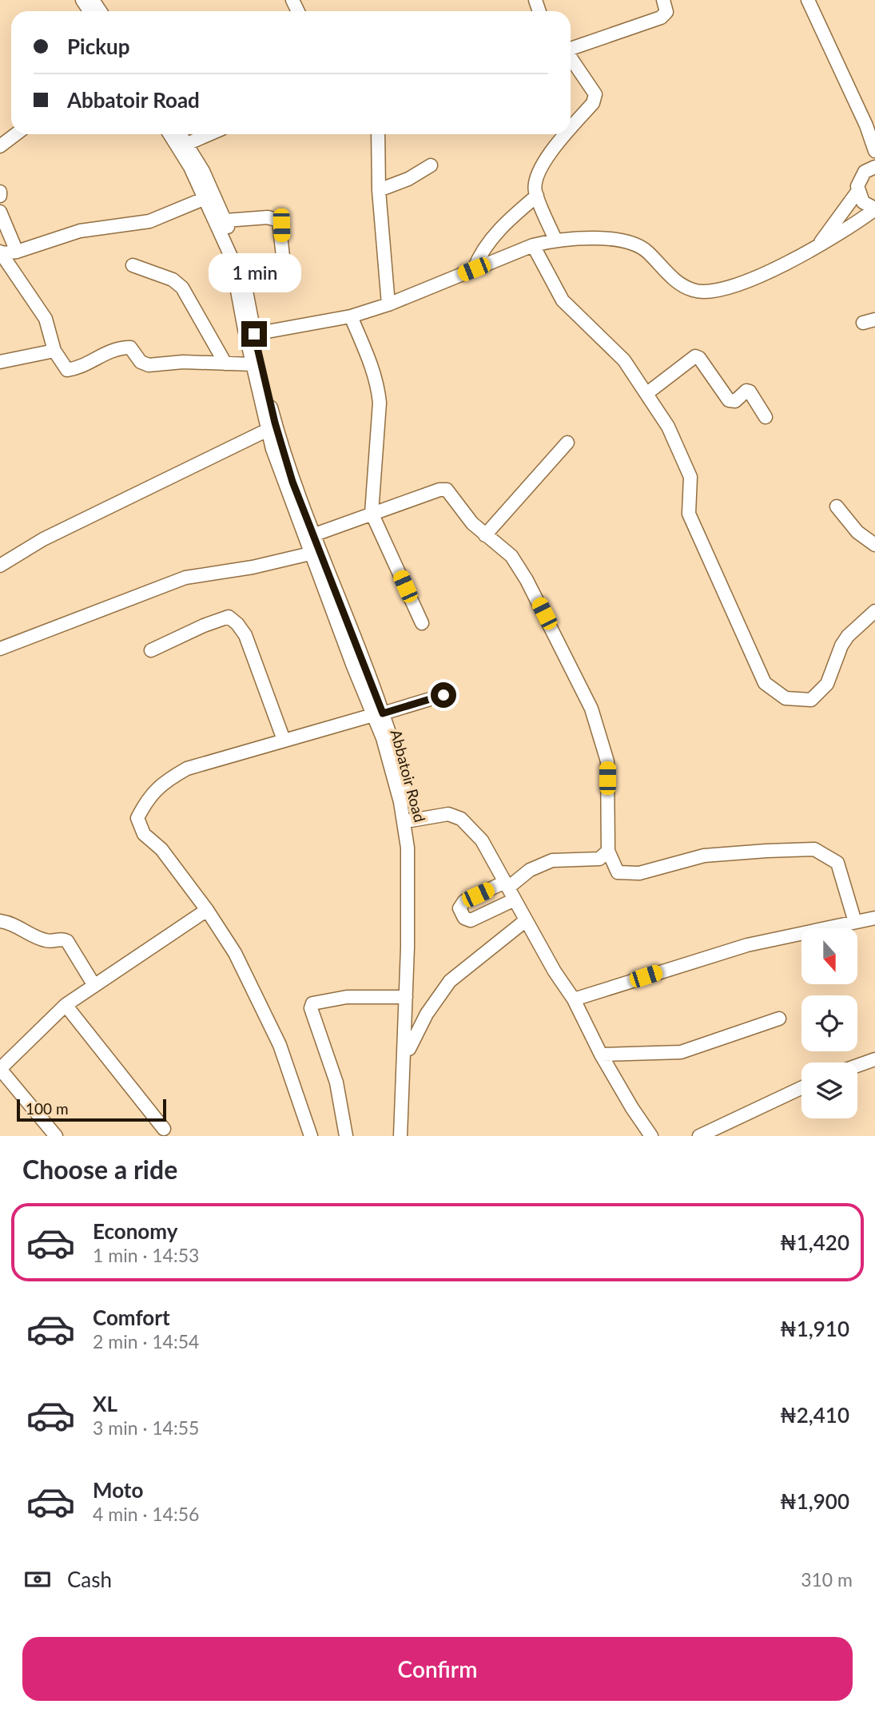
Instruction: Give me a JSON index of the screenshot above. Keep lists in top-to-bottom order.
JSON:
{
  "streets": {
    "street": ["Abbatoir Road"]
  },
  "scale_bar": "100 m",
  "north": "bottom",
  "page": {
    "banner": ["Pickup", "Abbatoir Road"],
    "bubble": "1 min",
    "scale": "100 m",
    "heading": "Choose a ride",
    "list": [
      {
        "name": "Economy",
        "note": "1 min · 14:53",
        "value": "₦1,420"
      },
      {
        "name": "Comfort",
        "note": "2 min · 14:54",
        "value": "₦1,910"
      },
      {
        "name": "XL",
        "note": "3 min · 14:55",
        "value": "₦2,410"
      },
      {
        "name": "Moto",
        "note": "4 min · 14:56",
        "value": "₦1,900"
      }
    ],
    "pay": ["Cash", "310 m"],
    "buttons": "Confirm"
  }
}
